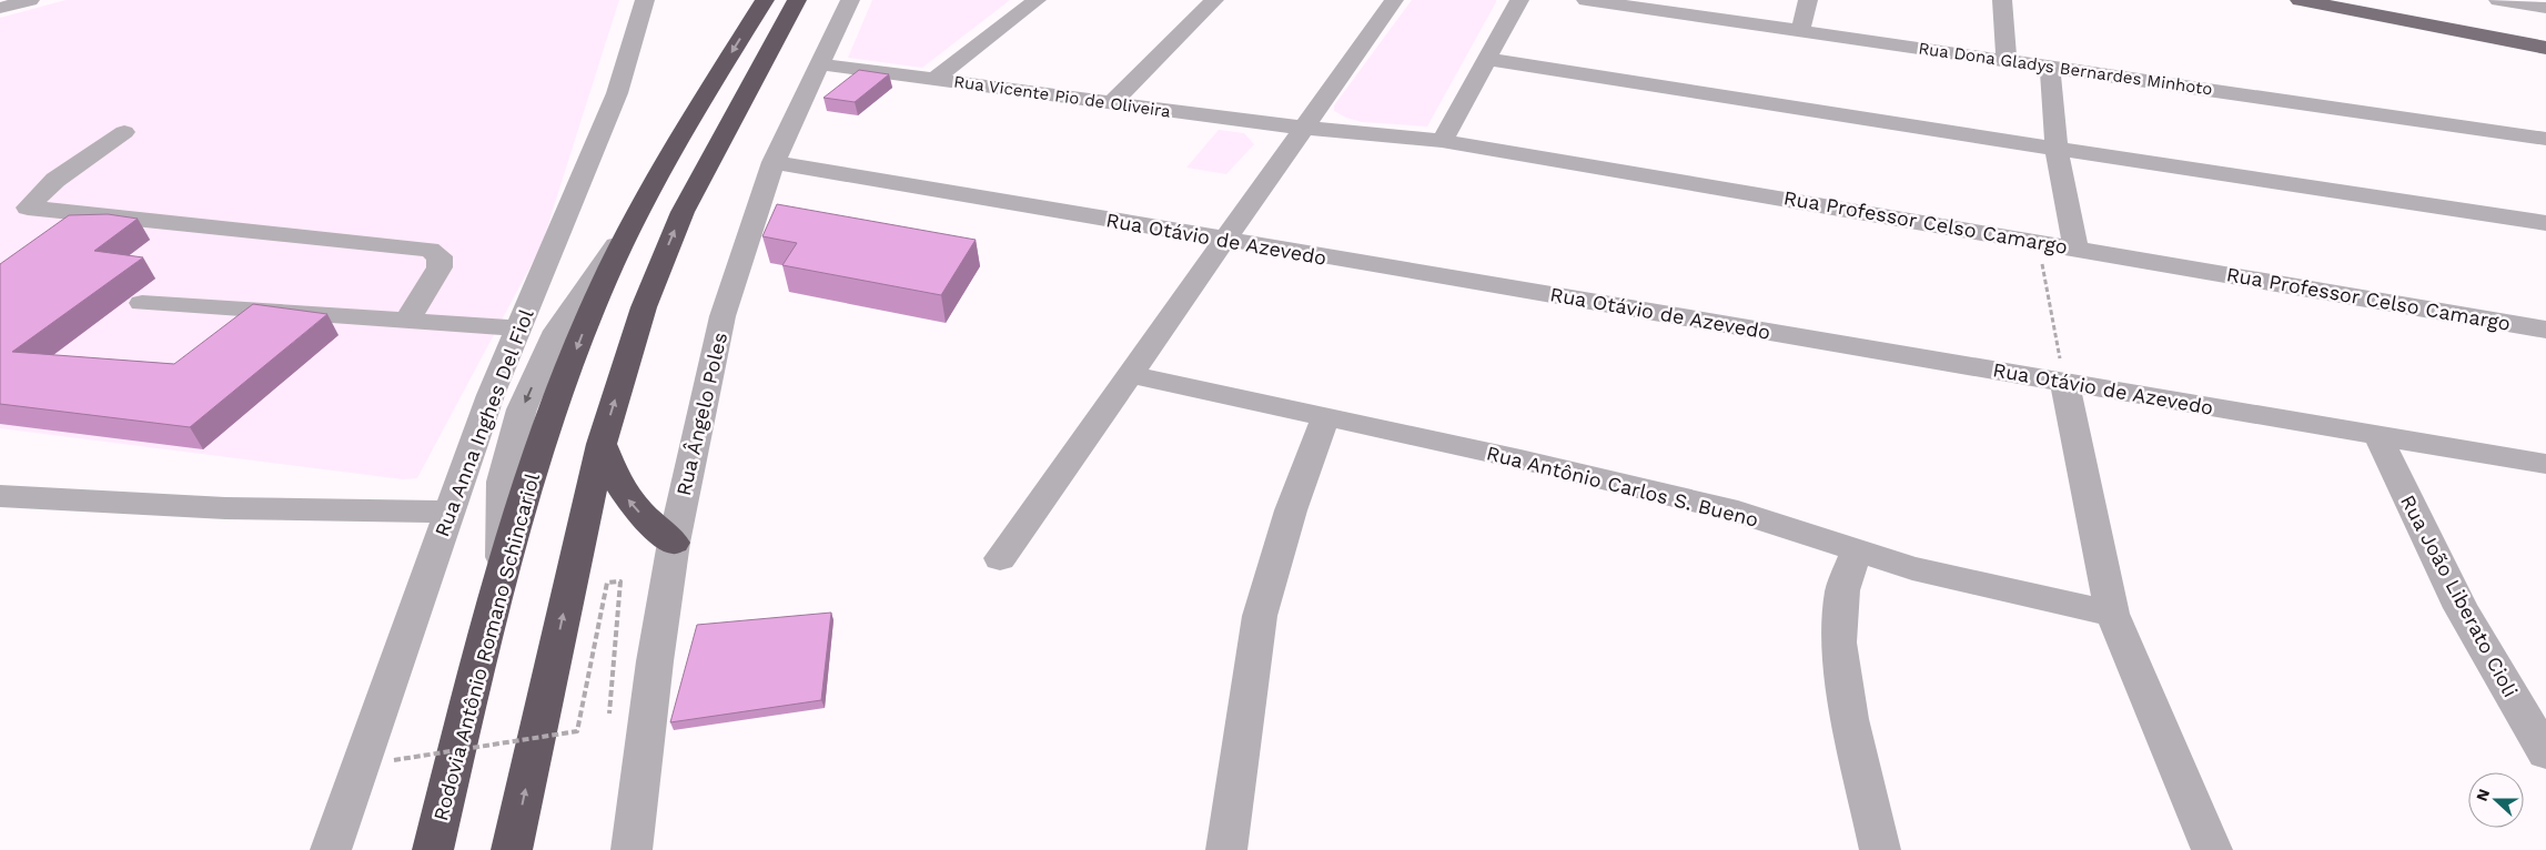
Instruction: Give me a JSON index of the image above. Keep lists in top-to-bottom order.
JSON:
{
  "streets": {
    "highway": ["Rodovia Antônio Romano Schincariol"],
    "street": [
      "Rua Dona Gladys Bernardes Minhoto",
      "Rua Vicente Pio de Oliveira",
      "Rua Professor Celso Camargo",
      "Rua Otávio de Azevedo",
      "Rua Ângelo Poles",
      "Rua Anna Inghes Del Fiol",
      "Rua Antônio Carlos S. Bueno",
      "Rua João Liberato Cioli"
    ]
  },
  "crossings": [
    ["Rua Vicente Pio de Oliveira", "Rua Professor Celso Camargo"],
    ["Rua Vicente Pio de Oliveira", "Rua Ângelo Poles"],
    ["Rua Otávio de Azevedo", "Rua Ângelo Poles"],
    ["Rua Otávio de Azevedo", "Rua João Liberato Cioli"]
  ],
  "north": "left"
}
